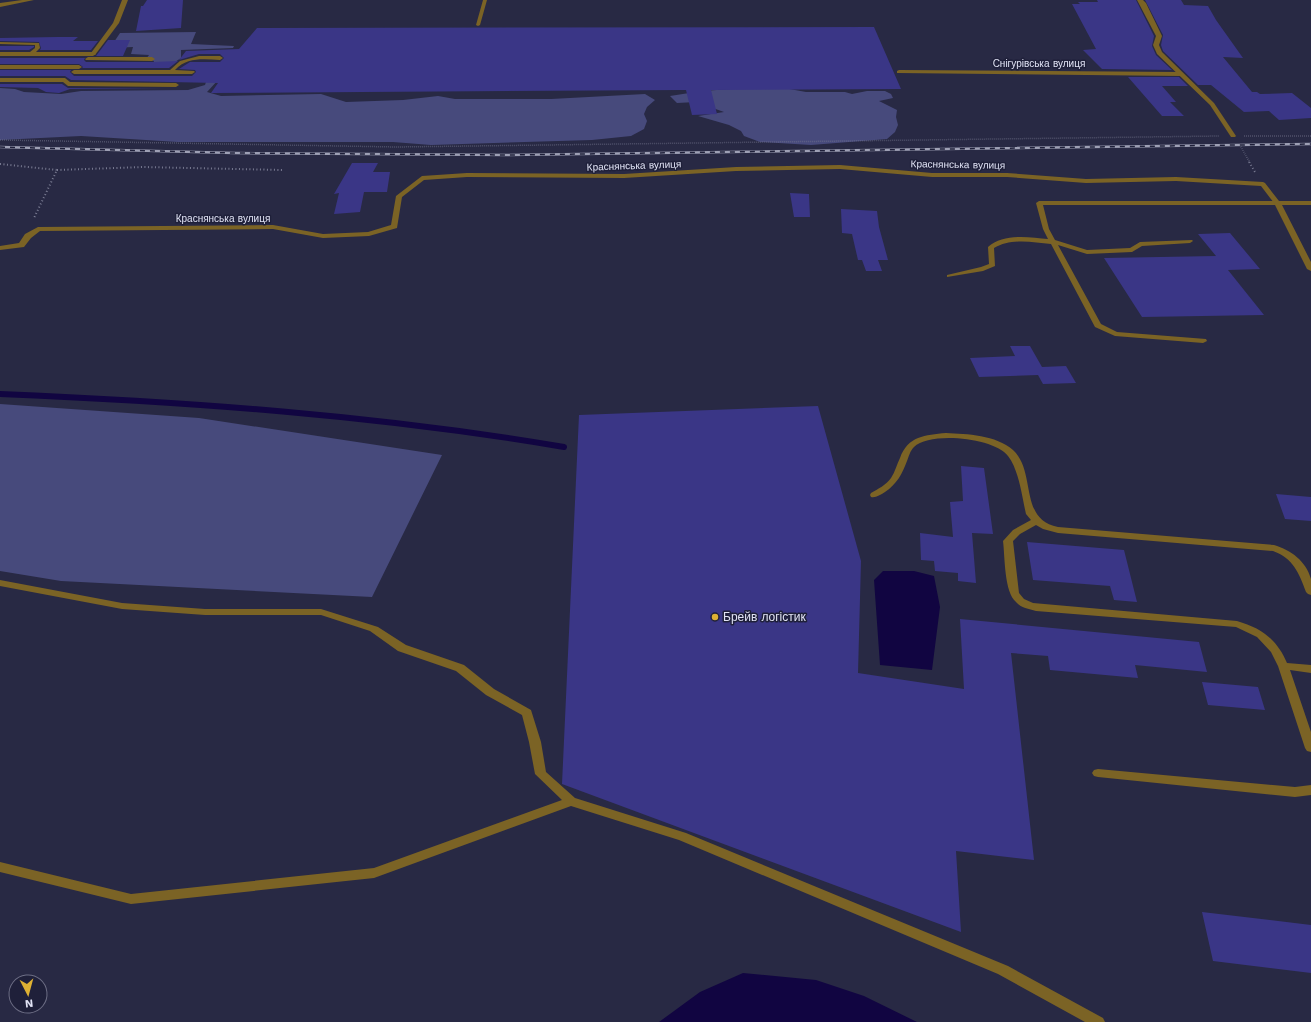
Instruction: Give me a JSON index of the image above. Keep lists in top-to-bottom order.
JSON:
{
  "streets": {
    "street": ["Краснянська вулиця"],
    "lane": ["Снігурівська вулиця"]
  },
  "places": ["Брейв логістик"],
  "north": "bottom"
}
